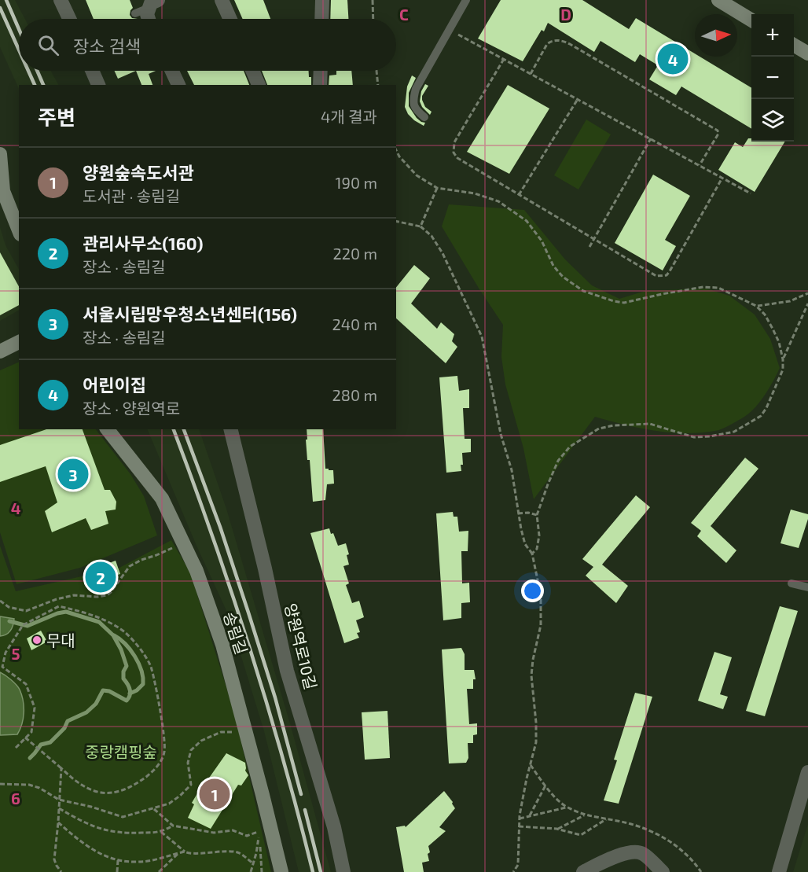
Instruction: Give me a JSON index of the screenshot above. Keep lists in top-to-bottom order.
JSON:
{
  "streets": {
    "street": ["송림길", "양원역로10길"]
  },
  "parks": ["중랑캠핑숲"],
  "places": ["무대"],
  "north": "right",
  "page": {
    "map_buttons": ["+", "−"],
    "search": "장소 검색",
    "pins": [
      "4",
      "3",
      "2",
      "1"
    ],
    "heading": ["주변", "4개 결과"],
    "list": [
      {
        "mark": "1",
        "name": "양원숲속도서관",
        "note": "도서관 · 송림길",
        "value": "190 m"
      },
      {
        "mark": "2",
        "name": "관리사무소(160)",
        "note": "장소 · 송림길",
        "value": "220 m"
      },
      {
        "mark": "3",
        "name": "서울시립망우청소년센터(156)",
        "note": "장소 · 송림길",
        "value": "240 m"
      },
      {
        "mark": "4",
        "name": "어린이집",
        "note": "장소 · 양원역로",
        "value": "280 m"
      }
    ]
  },
  "grid": {
    "columns": ["C", "D"],
    "rows": ["4", "5", "6"]
  }
}
